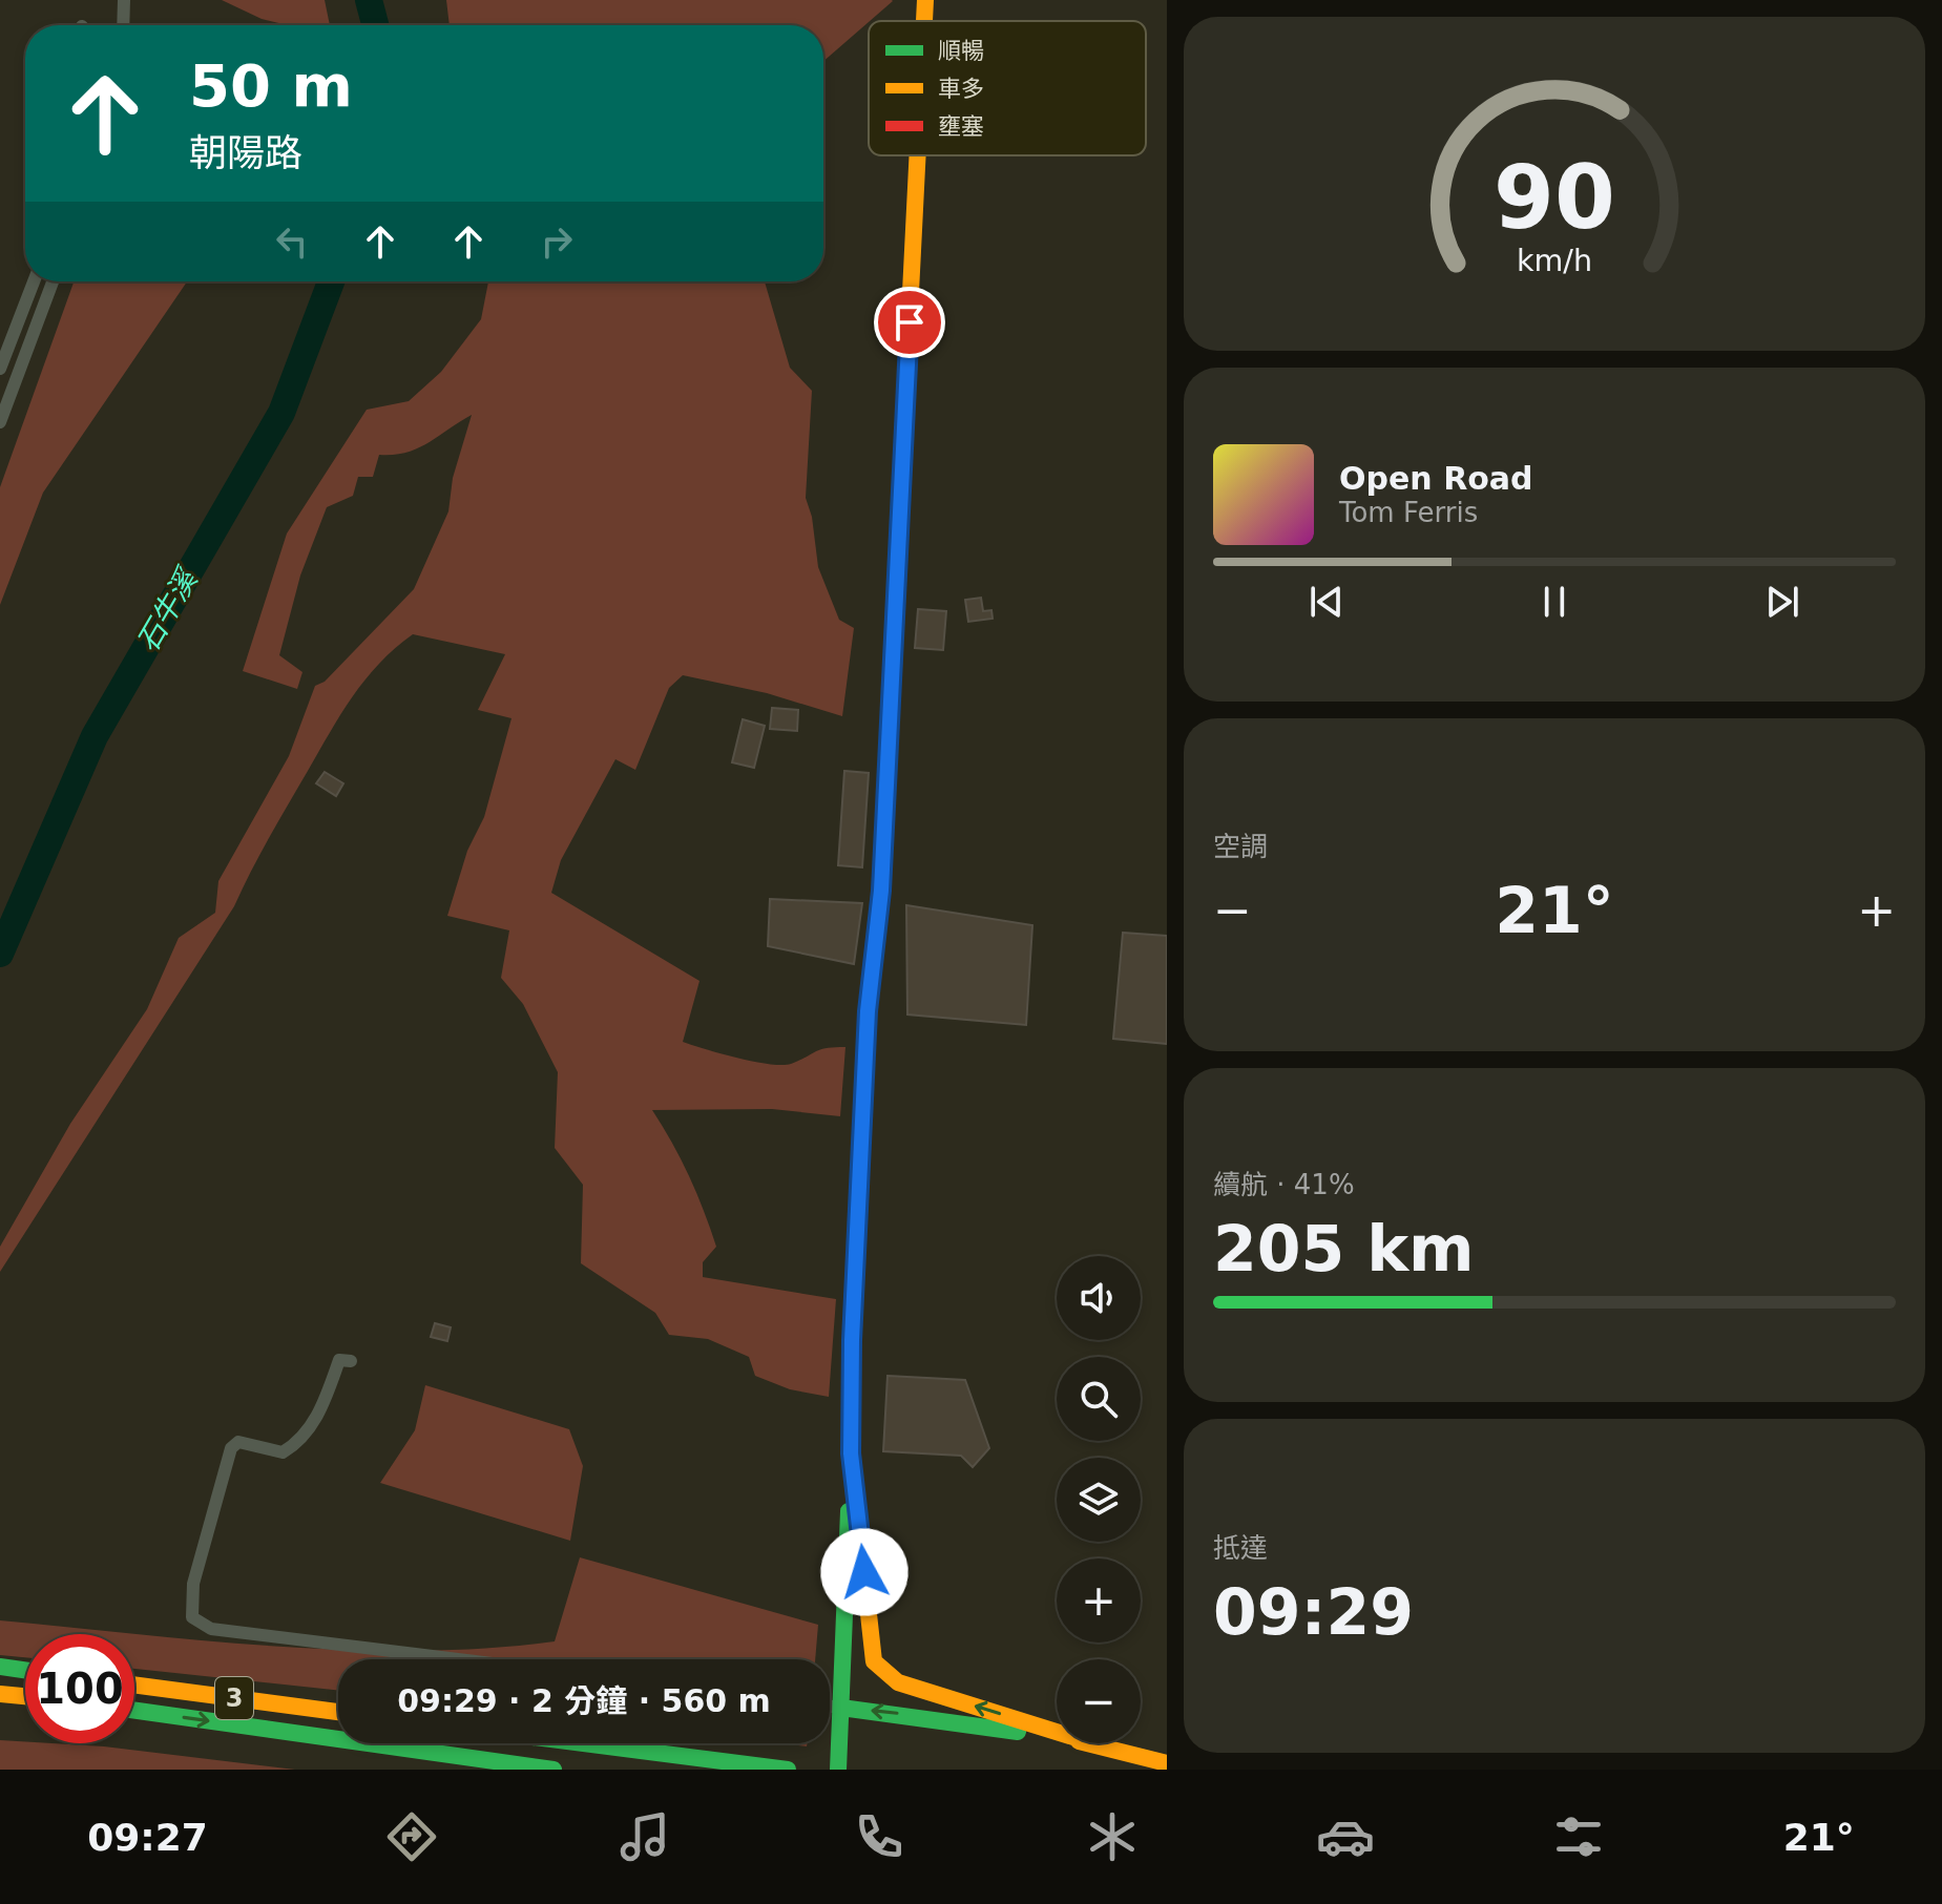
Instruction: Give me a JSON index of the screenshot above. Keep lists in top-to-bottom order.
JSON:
{
  "streets": {
    "main road": ["3"]
  },
  "water": ["石牛溪"],
  "legend": ["順暢", "車多", "壅塞"],
  "page": {
    "turn": ["50 m", "朝陽路"],
    "song": ["Open Road", "Tom Ferris"],
    "tile": [
      "空調",
      ["續航 · 41%", "205 km"],
      ["抵達", "09:29"]
    ],
    "heat": ["−", "21°", "+"],
    "map_buttons": ["+", "−"],
    "limit": "100",
    "trip": "09:29 · 2 分鐘 · 560 m",
    "tabs": ["09:27", "21°"],
    "gauge": ["90", "km/h"]
  }
}
